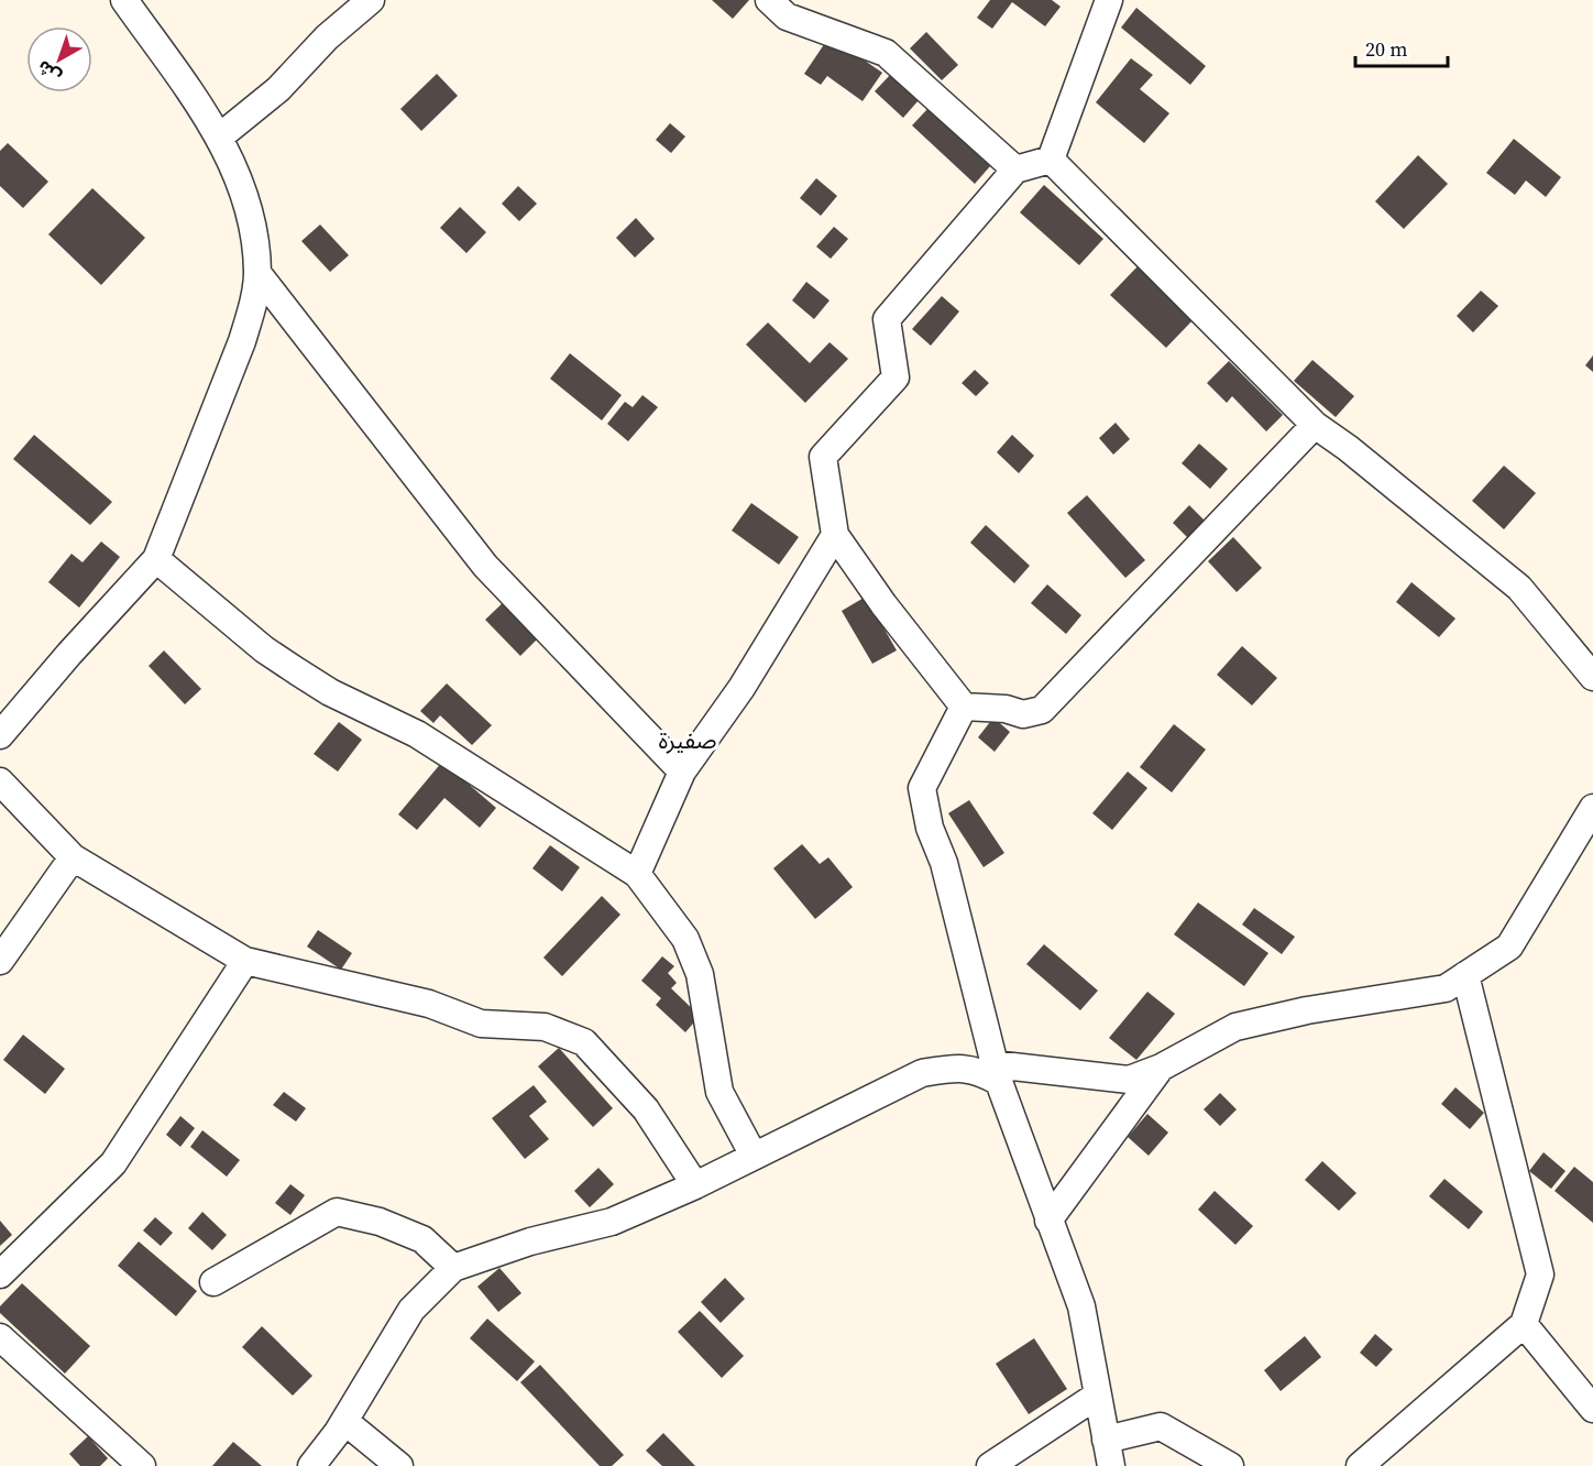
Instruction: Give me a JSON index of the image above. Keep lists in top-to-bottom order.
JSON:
{
  "districts": ["صفيرة"],
  "scale_bar": "20 m",
  "north": "bottom left"
}
